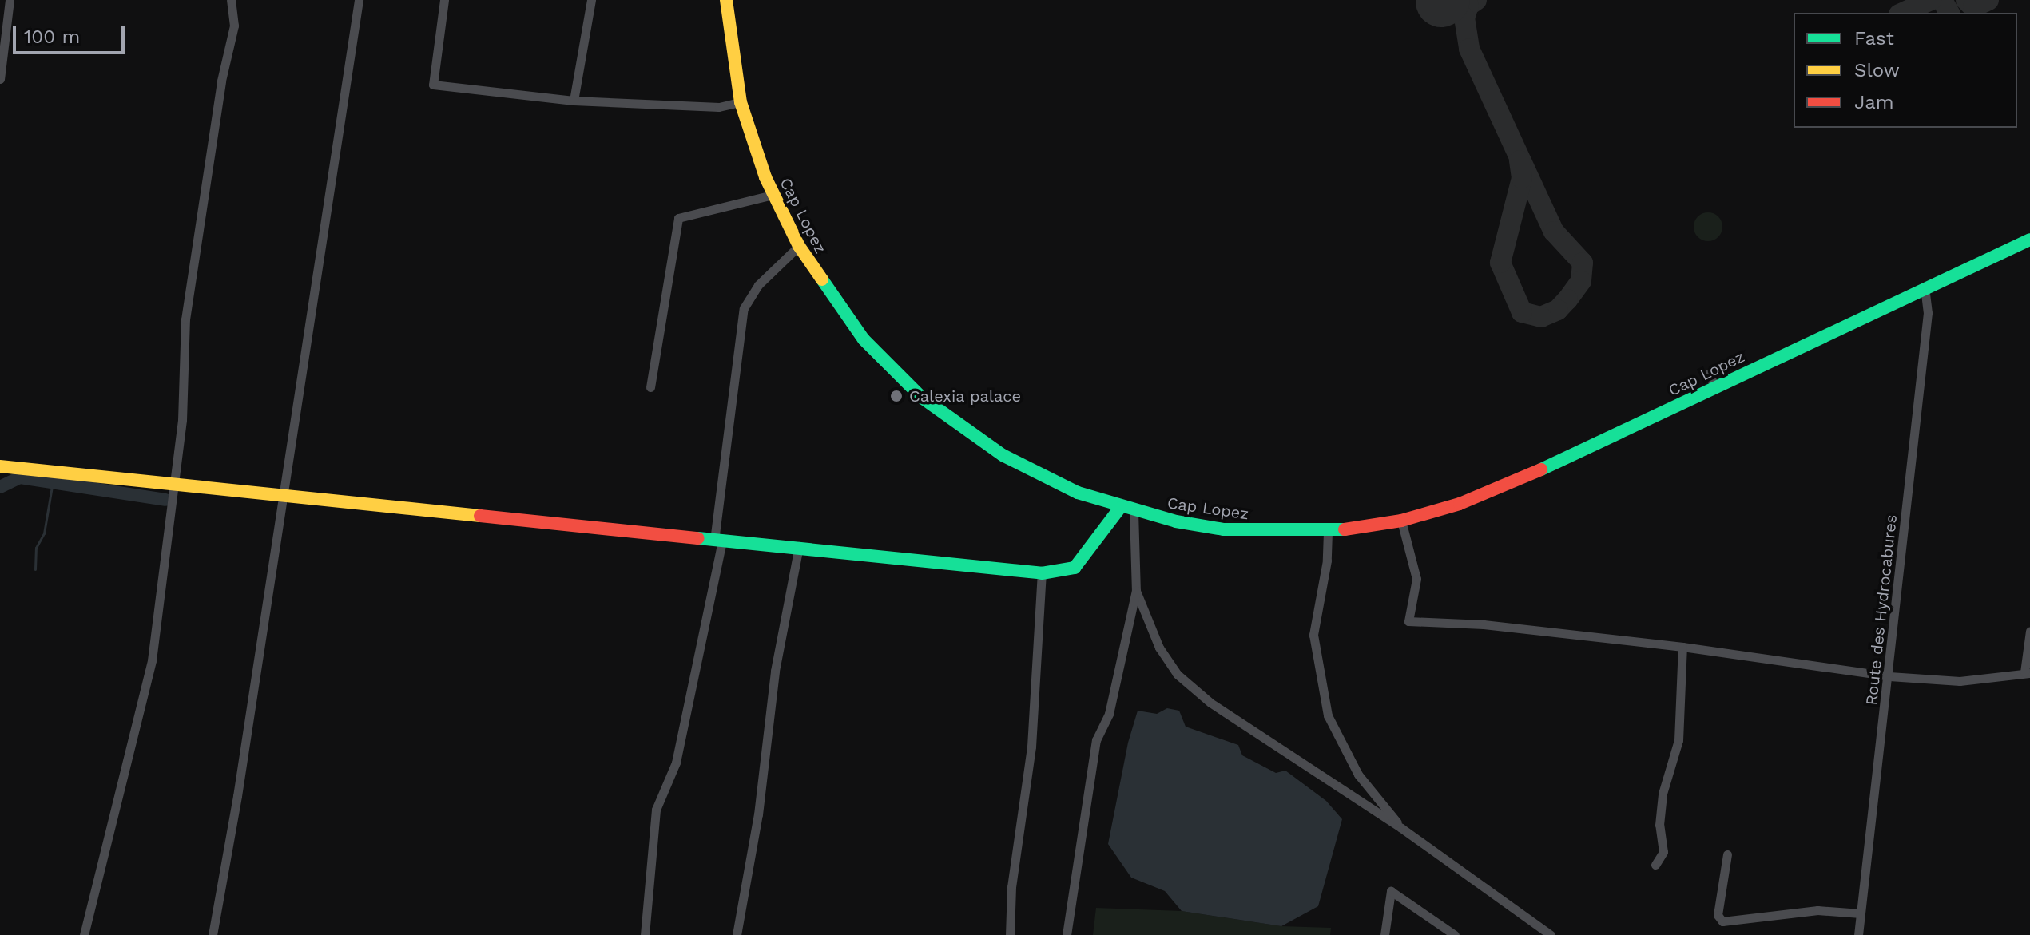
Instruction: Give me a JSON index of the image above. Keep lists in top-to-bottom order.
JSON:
{
  "streets": {
    "street": ["Cap Lopez", "Route des Hydrocabures"]
  },
  "crossings": [
    ["Cap Lopez", "Route des Hydrocabures"]
  ],
  "places": ["Calexia palace"],
  "legend": ["Fast", "Slow", "Jam"],
  "scale_bar": "100 m"
}
